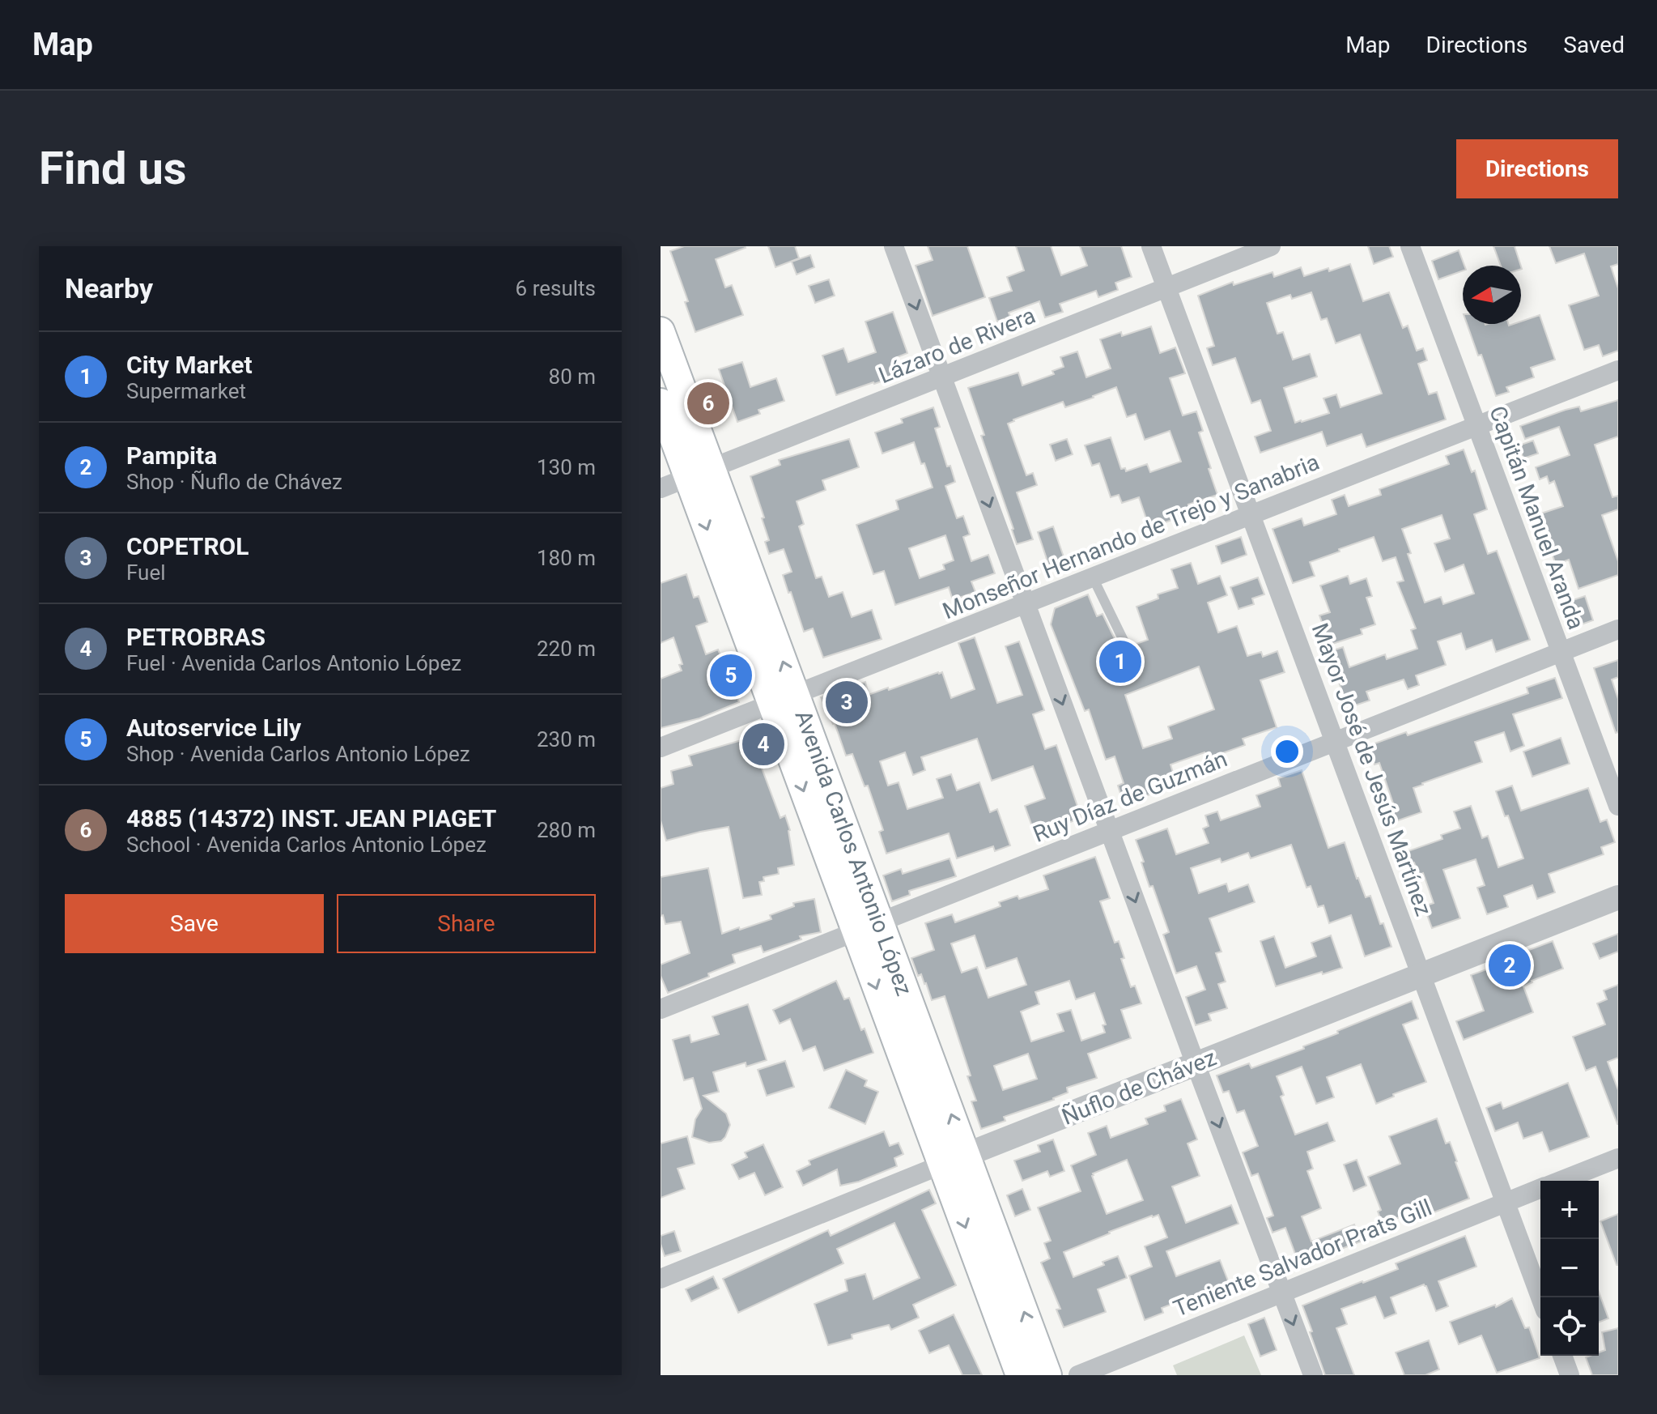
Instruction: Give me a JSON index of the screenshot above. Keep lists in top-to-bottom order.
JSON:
{
  "streets": {
    "main road": ["Avenida Carlos Antonio López"],
    "street": [
      "Lázaro de Rivera",
      "Capitán Manuel Aranda",
      "Monseñor Hernando de Trejo y Sanabria",
      "Mayor José de Jesús Martínez",
      "Ruy Díaz de Guzmán",
      "Ñuflo de Chávez",
      "Teniente Salvador Prats Gill"
    ]
  },
  "crossings": [
    ["Lázaro de Rivera", "Mayor José de Jesús Martínez"],
    ["Lázaro de Rivera", "Avenida Carlos Antonio López"],
    ["Capitán Manuel Aranda", "Monseñor Hernando de Trejo y Sanabria"],
    ["Capitán Manuel Aranda", "Ruy Díaz de Guzmán"],
    ["Monseñor Hernando de Trejo y Sanabria", "Mayor José de Jesús Martínez"],
    ["Monseñor Hernando de Trejo y Sanabria", "Avenida Carlos Antonio López"],
    ["Mayor José de Jesús Martínez", "Ruy Díaz de Guzmán"],
    ["Mayor José de Jesús Martínez", "Ñuflo de Chávez"],
    ["Mayor José de Jesús Martínez", "Teniente Salvador Prats Gill"],
    ["Ruy Díaz de Guzmán", "Avenida Carlos Antonio López"],
    ["Avenida Carlos Antonio López", "Ñuflo de Chávez"]
  ],
  "north": "left",
  "page": {
    "header": "Map",
    "nav": ["Map", "Directions", "Saved"],
    "buttons": [
      "Directions",
      ["Save", "Share"]
    ],
    "title": "Find us",
    "heading": ["Nearby", "6 results"],
    "list": [
      {
        "mark": "1",
        "name": "City Market",
        "note": "Supermarket",
        "value": "80 m"
      },
      {
        "mark": "2",
        "name": "Pampita",
        "note": "Shop · Ñuflo de Chávez",
        "value": "130 m"
      },
      {
        "mark": "3",
        "name": "COPETROL",
        "note": "Fuel",
        "value": "180 m"
      },
      {
        "mark": "4",
        "name": "PETROBRAS",
        "note": "Fuel · Avenida Carlos Antonio López",
        "value": "220 m"
      },
      {
        "mark": "5",
        "name": "Autoservice Lily",
        "note": "Shop · Avenida Carlos Antonio López",
        "value": "230 m"
      },
      {
        "mark": "6",
        "name": "4885 (14372) INST. JEAN PIAGET",
        "note": "School · Avenida Carlos Antonio López",
        "value": "280 m"
      }
    ],
    "pins": [
      "6",
      "1",
      "5",
      "3",
      "4",
      "2"
    ],
    "map_buttons": ["+", "−"]
  }
}
